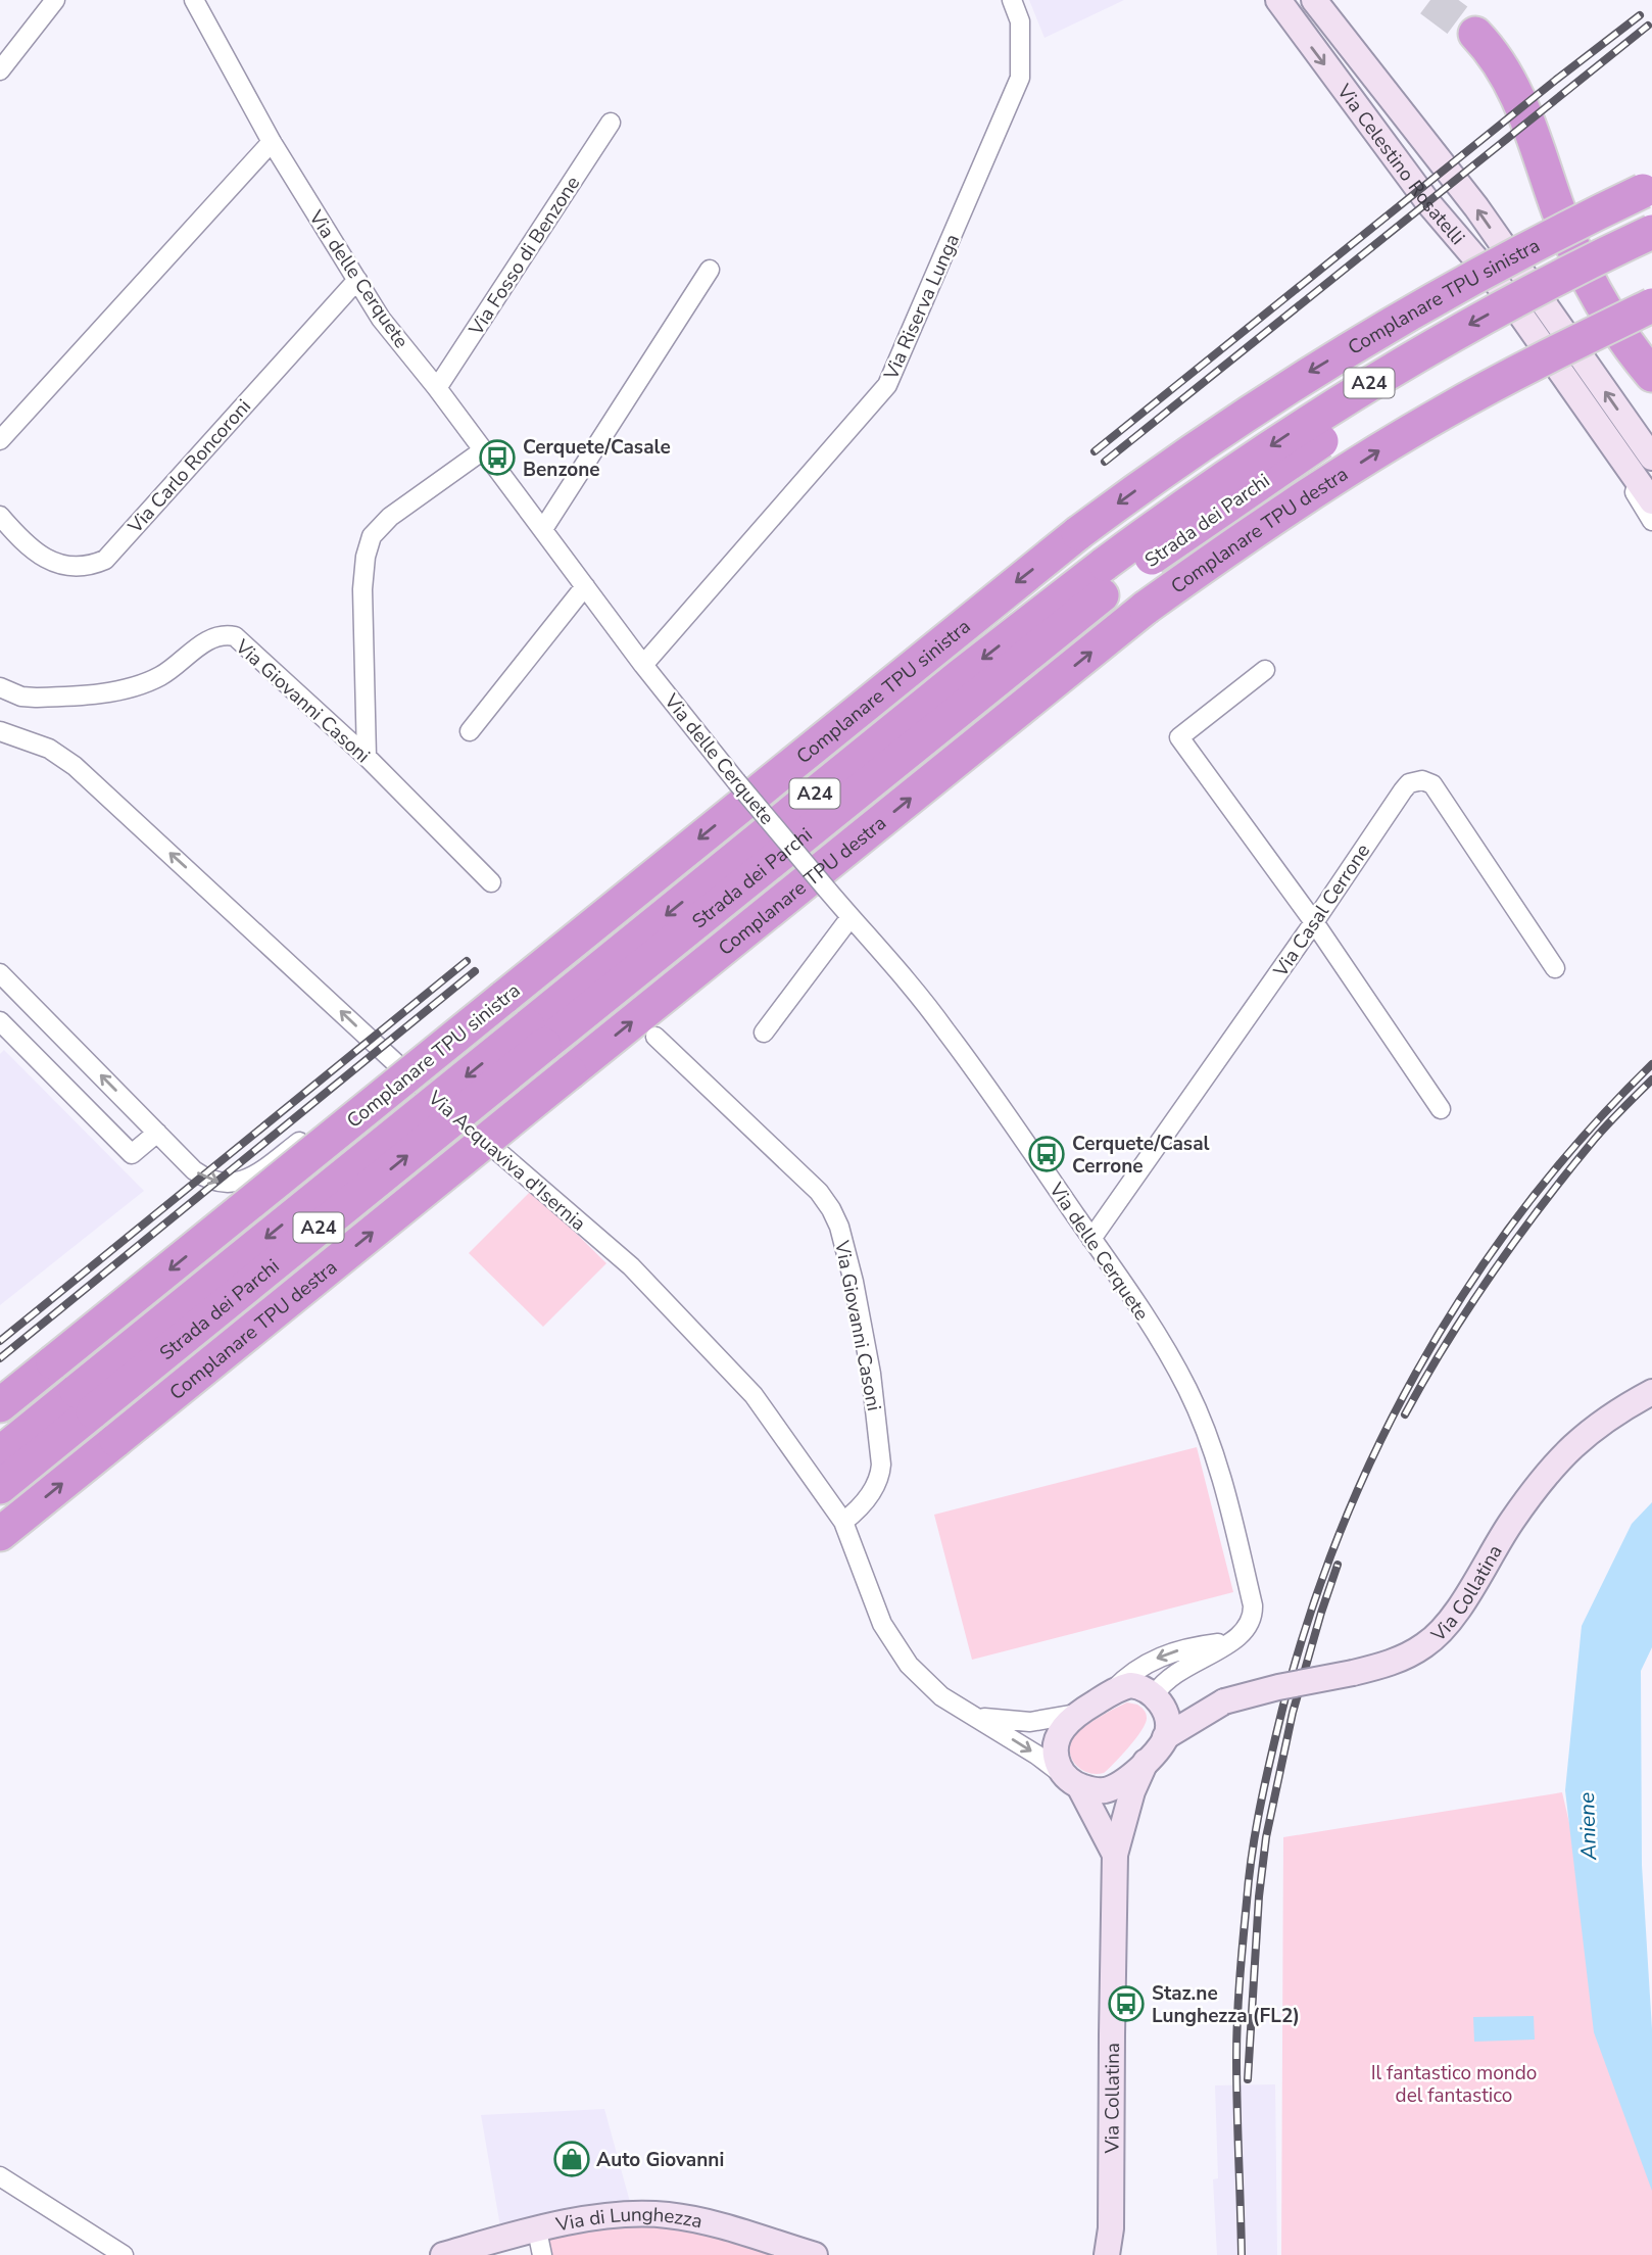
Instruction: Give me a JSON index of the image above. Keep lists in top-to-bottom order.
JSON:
{
  "streets": {
    "highway": [
      "Complanare TPU sinistra",
      "A24",
      "Strada dei Parchi",
      "Complanare TPU destra"
    ],
    "street": [
      "Via Celestino Rosatelli",
      "Via Fosso di Benzone",
      "Via delle Cerquete",
      "Via Riserva Lunga",
      "Via Carlo Roncoroni",
      "Via Giovanni Casoni",
      "Via Casal Cerrone",
      "Via Acquaviva d'Isernia",
      "Via Collatina",
      "Via di Lunghezza"
    ]
  },
  "crossings": [
    ["Via Fosso di Benzone", "Via delle Cerquete"],
    ["Via delle Cerquete", "Via Riserva Lunga"],
    ["Via delle Cerquete", "Via Carlo Roncoroni"],
    ["Via delle Cerquete", "Via Casal Cerrone"],
    ["Via Giovanni Casoni", "Via Acquaviva d'Isernia"]
  ],
  "one_way": ["Complanare TPU sinistra", "Complanare TPU destra", "Via Acquaviva d'Isernia"],
  "water": ["Aniene"],
  "parks": ["Il fantastico mondo del fantastico"],
  "places": {
    "bus stop": ["Cerquete/Casale Benzone", "Cerquete/Casal Cerrone", "Staz.ne Lunghezza (FL2)"],
    "shop": ["Auto Giovanni"]
  }
}
